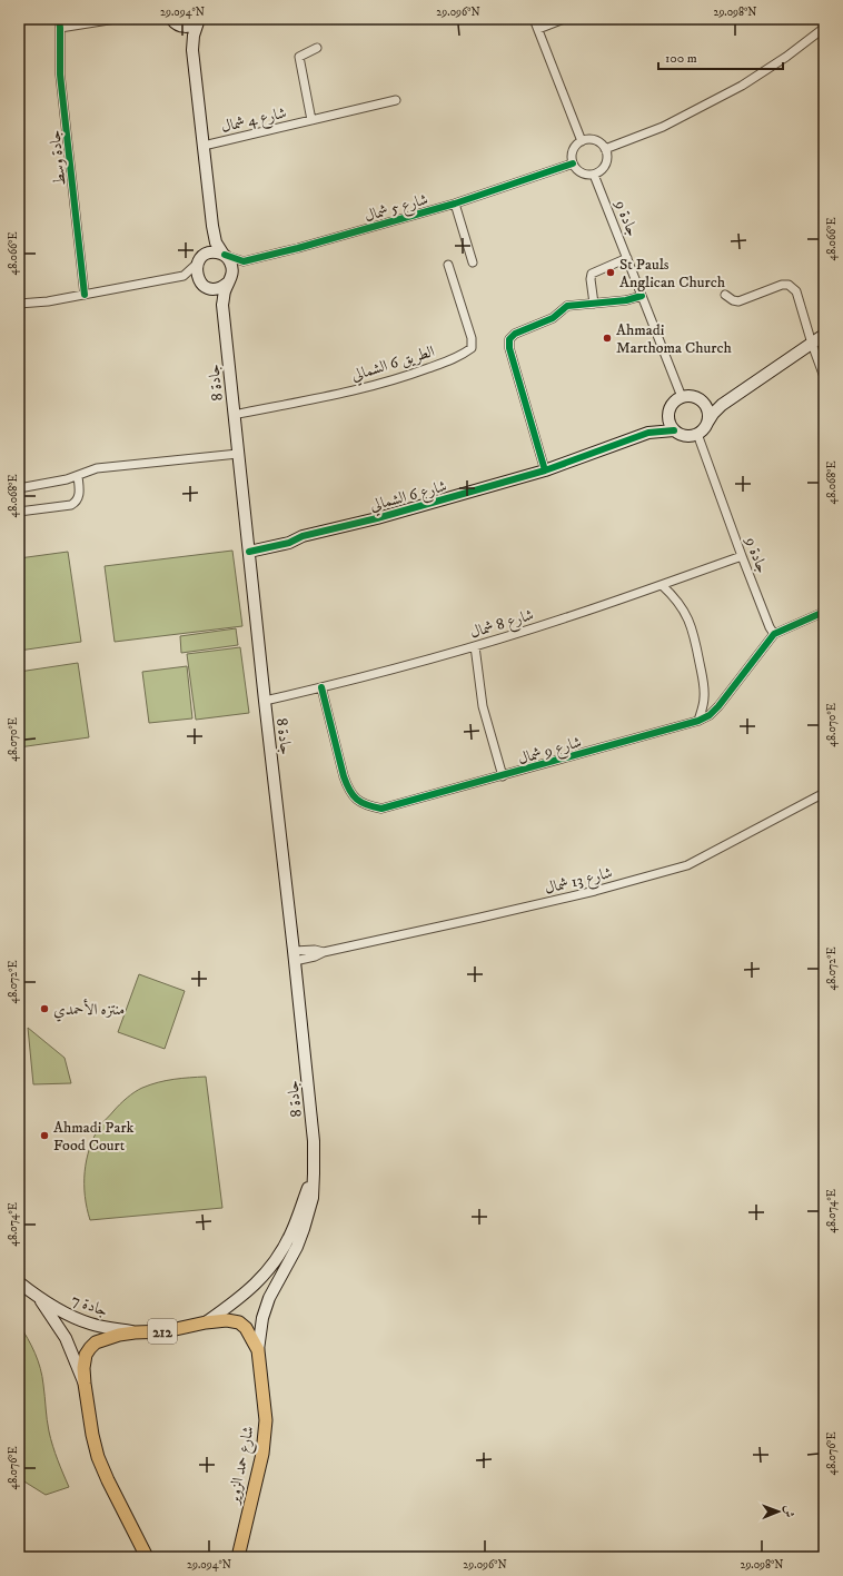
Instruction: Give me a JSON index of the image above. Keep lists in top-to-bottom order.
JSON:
{
  "streets": {
    "main road": [
      "جادة 8",
      "شارع 6 الشمالي",
      "جادة 7",
      "212",
      "شارع حمد الزوير"
    ],
    "street": [
      "شارع 4 شمال",
      "جادة وسط",
      "شارع 5 شمال",
      "جادة 9",
      "الطريق 6 الشمالي",
      "شارع 8 شمال",
      "شارع 9 شمال",
      "شارع 13 شمال"
    ]
  },
  "crossings": [
    ["شارع 5 شمال", "جادة 9"],
    ["جادة 9", "شارع 6 الشمالي"],
    ["جادة 9", "شارع 8 شمال"],
    ["جادة 9", "شارع 9 شمال"],
    ["الطريق 6 الشمالي", "جادة 8"],
    ["جادة 8", "شارع 6 الشمالي"],
    ["جادة 8", "شارع 8 شمال"],
    ["جادة 8", "شارع 13 شمال"],
    ["جادة 8", "212"],
    ["جادة 8", "شارع حمد الزوير"],
    ["شارع 8 شمال", "شارع 9 شمال"],
    ["جادة 7", "212"],
    ["212", "شارع حمد الزوير"]
  ],
  "places": [
    "St Pauls Anglican Church",
    "Ahmadi Marthoma Church",
    "منتزه الأحمدي",
    "Ahmadi Park Food Court"
  ],
  "scale_bar": "100 m",
  "north": "right",
  "coordinates": [
    "29.094°N",
    "29.096°N",
    "29.098°N",
    "48.066°E",
    "48.068°E",
    "48.070°E",
    "48.072°E",
    "48.074°E",
    "48.076°E"
  ]
}
